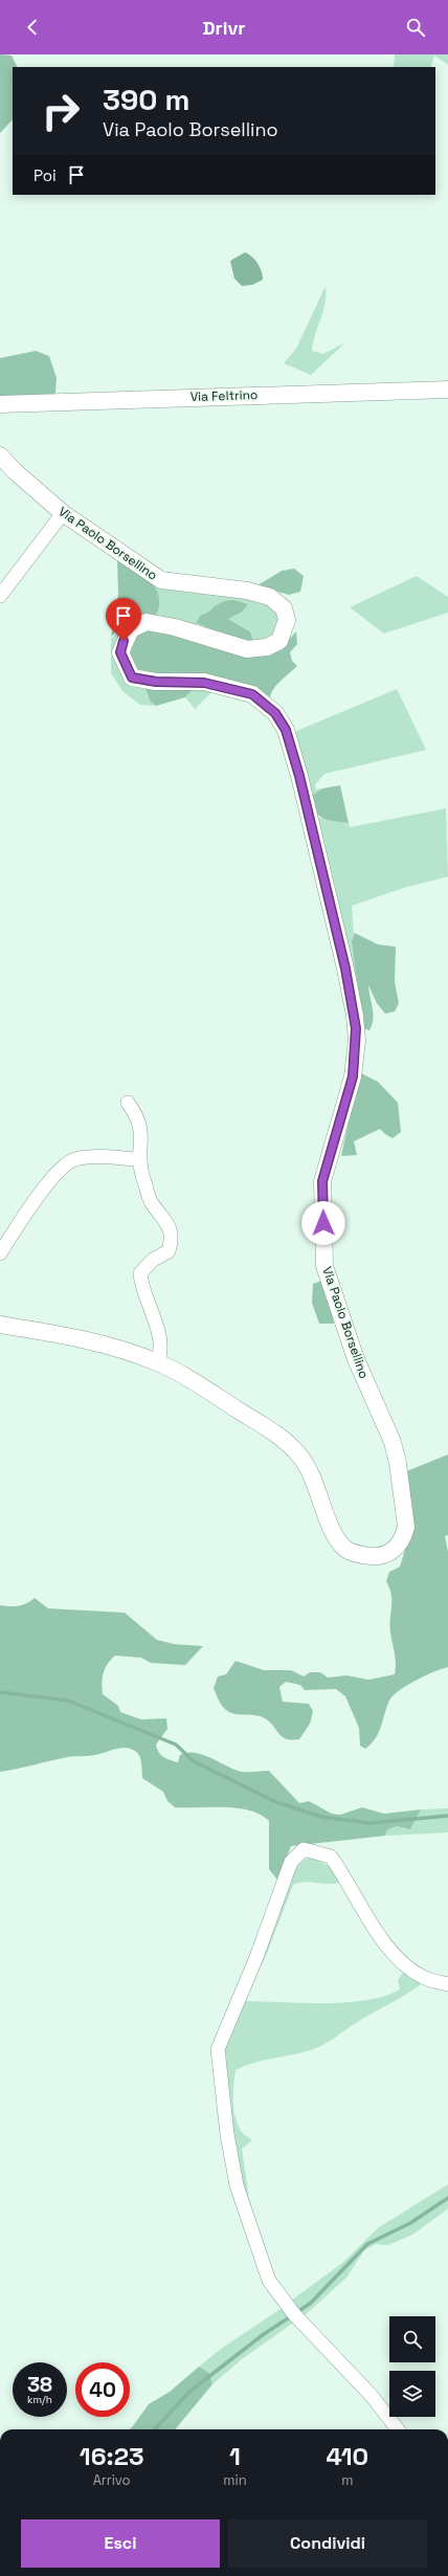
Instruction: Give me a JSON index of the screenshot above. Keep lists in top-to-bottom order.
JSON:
{
  "streets": {
    "street": ["Via Feltrino", "Via Paolo Borsellino"]
  },
  "page": {
    "header": "Drivr",
    "turn": ["390 m", "Via Paolo Borsellino"],
    "then": "Poi",
    "speed": "38 km/h",
    "limit": "40",
    "eta": [
      "16:23",
      "Arrivo",
      "1",
      "min",
      "410",
      "m"
    ],
    "buttons": ["Esci", "Condividi"]
  }
}
